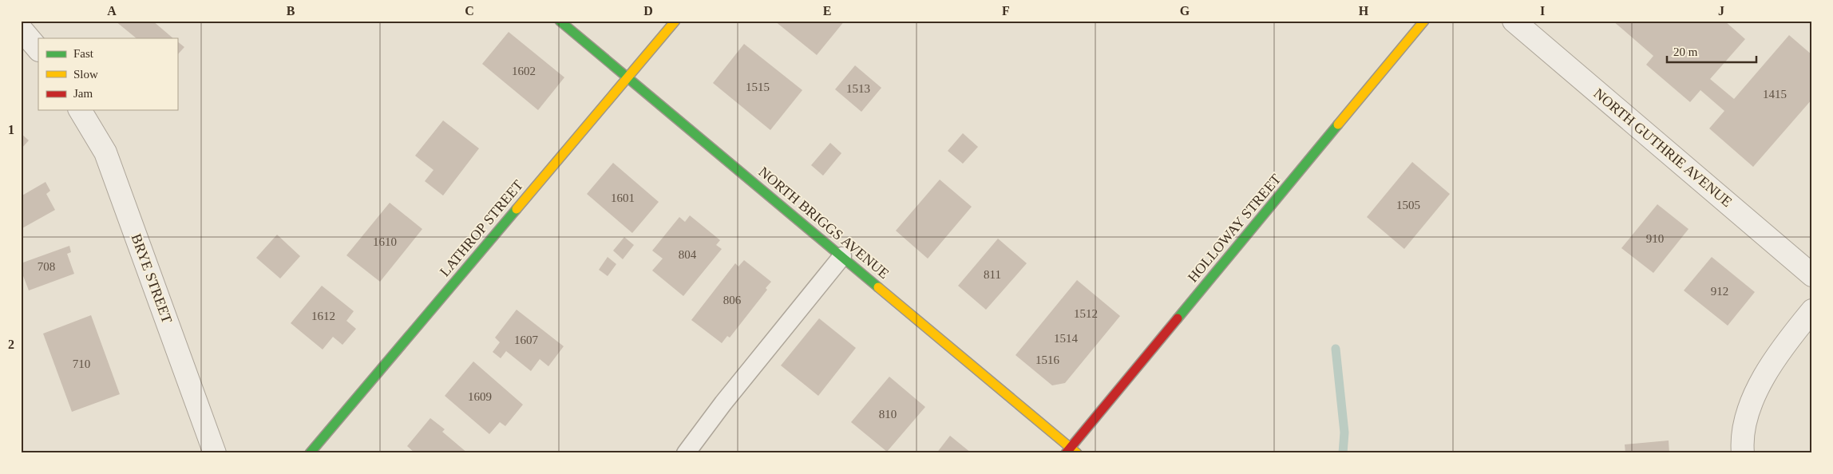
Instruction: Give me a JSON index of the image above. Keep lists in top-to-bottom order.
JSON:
{
  "streets": {
    "street": [
      "NORTH GUTHRIE AVENUE",
      "NORTH BRIGGS AVENUE",
      "LATHROP STREET",
      "HOLLOWAY STREET",
      "BRYE STREET"
    ]
  },
  "crossings": [
    ["NORTH BRIGGS AVENUE", "LATHROP STREET"],
    ["NORTH BRIGGS AVENUE", "HOLLOWAY STREET"]
  ],
  "house_numbers": [
    "1602",
    "1515",
    "1513",
    "1415",
    "1601",
    "1505",
    "910",
    "1610",
    "804",
    "708",
    "811",
    "912",
    "806",
    "1512",
    "1612",
    "1514",
    "1607",
    "1516",
    "710",
    "1609",
    "810"
  ],
  "legend": ["Fast", "Slow", "Jam"],
  "scale_bar": "20 m",
  "grid": {
    "columns": [
      "A",
      "B",
      "C",
      "D",
      "E",
      "F",
      "G",
      "H",
      "I",
      "J"
    ],
    "rows": ["1", "2"]
  }
}
